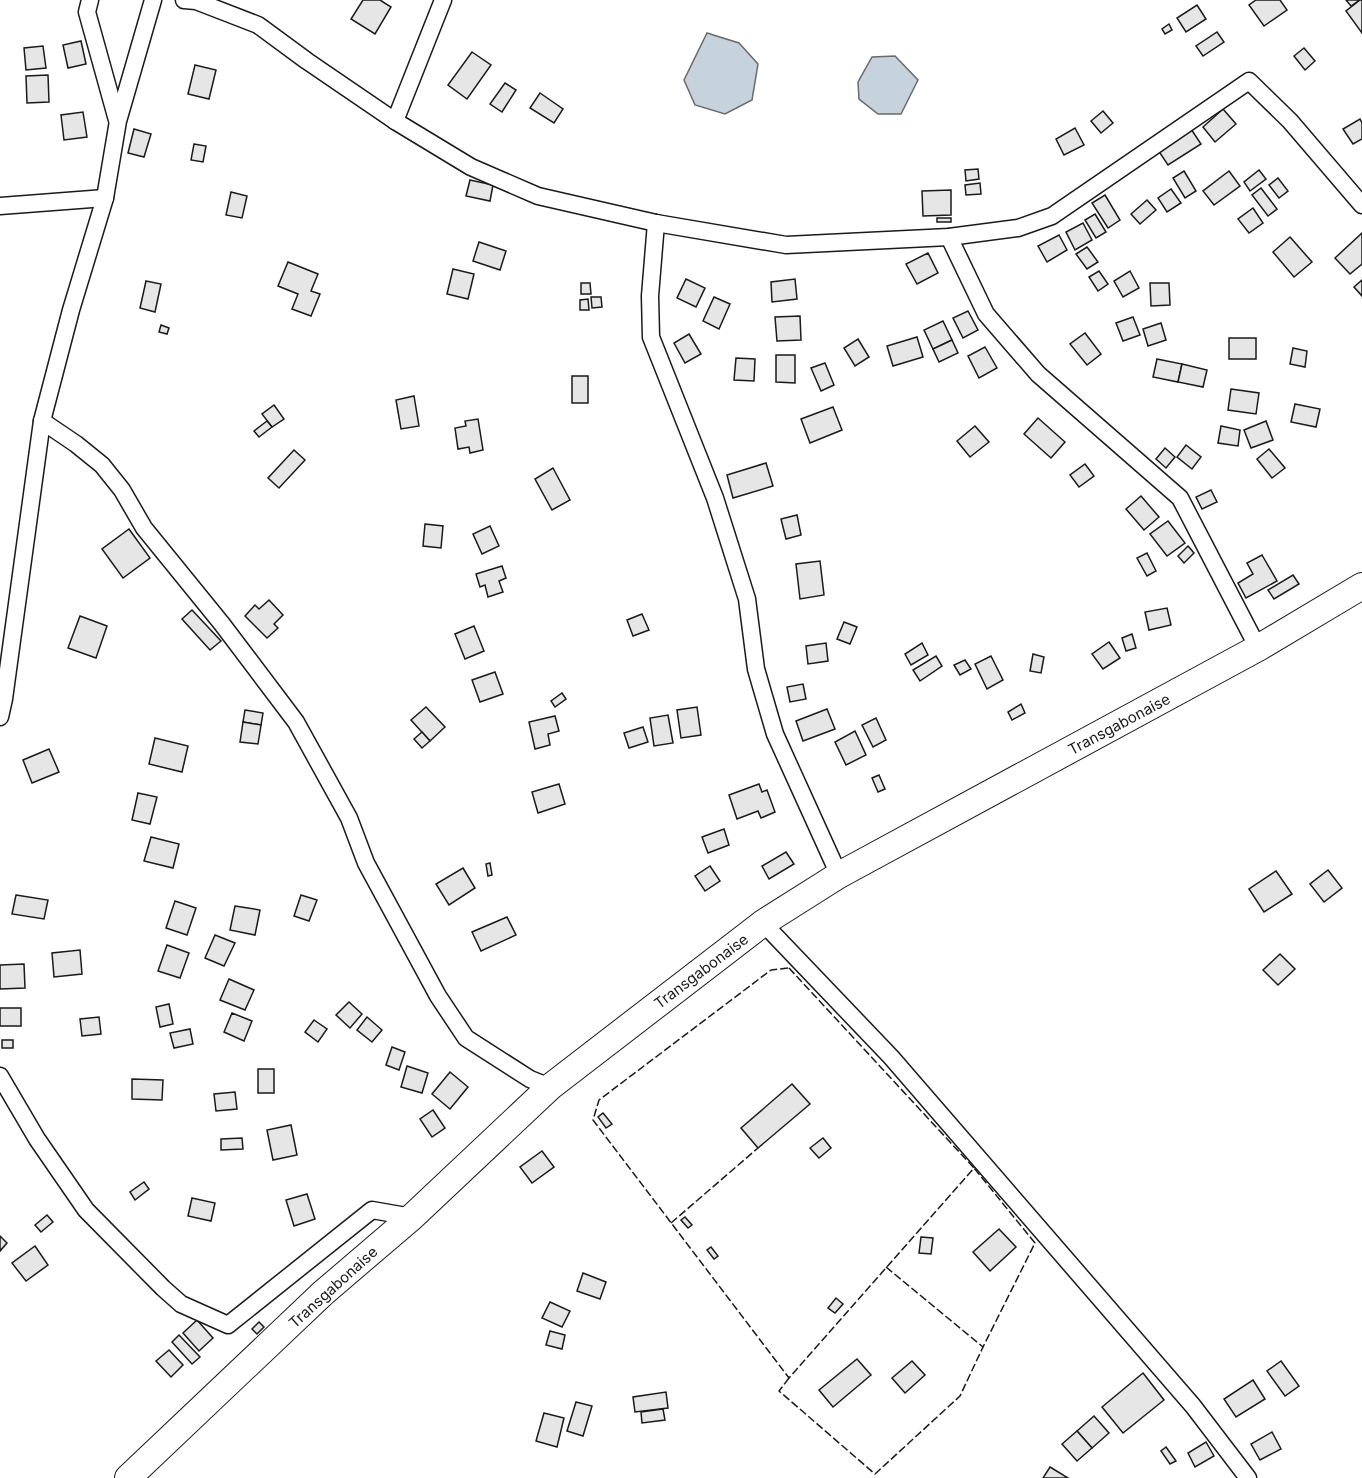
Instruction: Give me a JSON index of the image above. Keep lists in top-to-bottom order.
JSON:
{
  "streets": {
    "highway": ["Transgabonaise"]
  }
}
